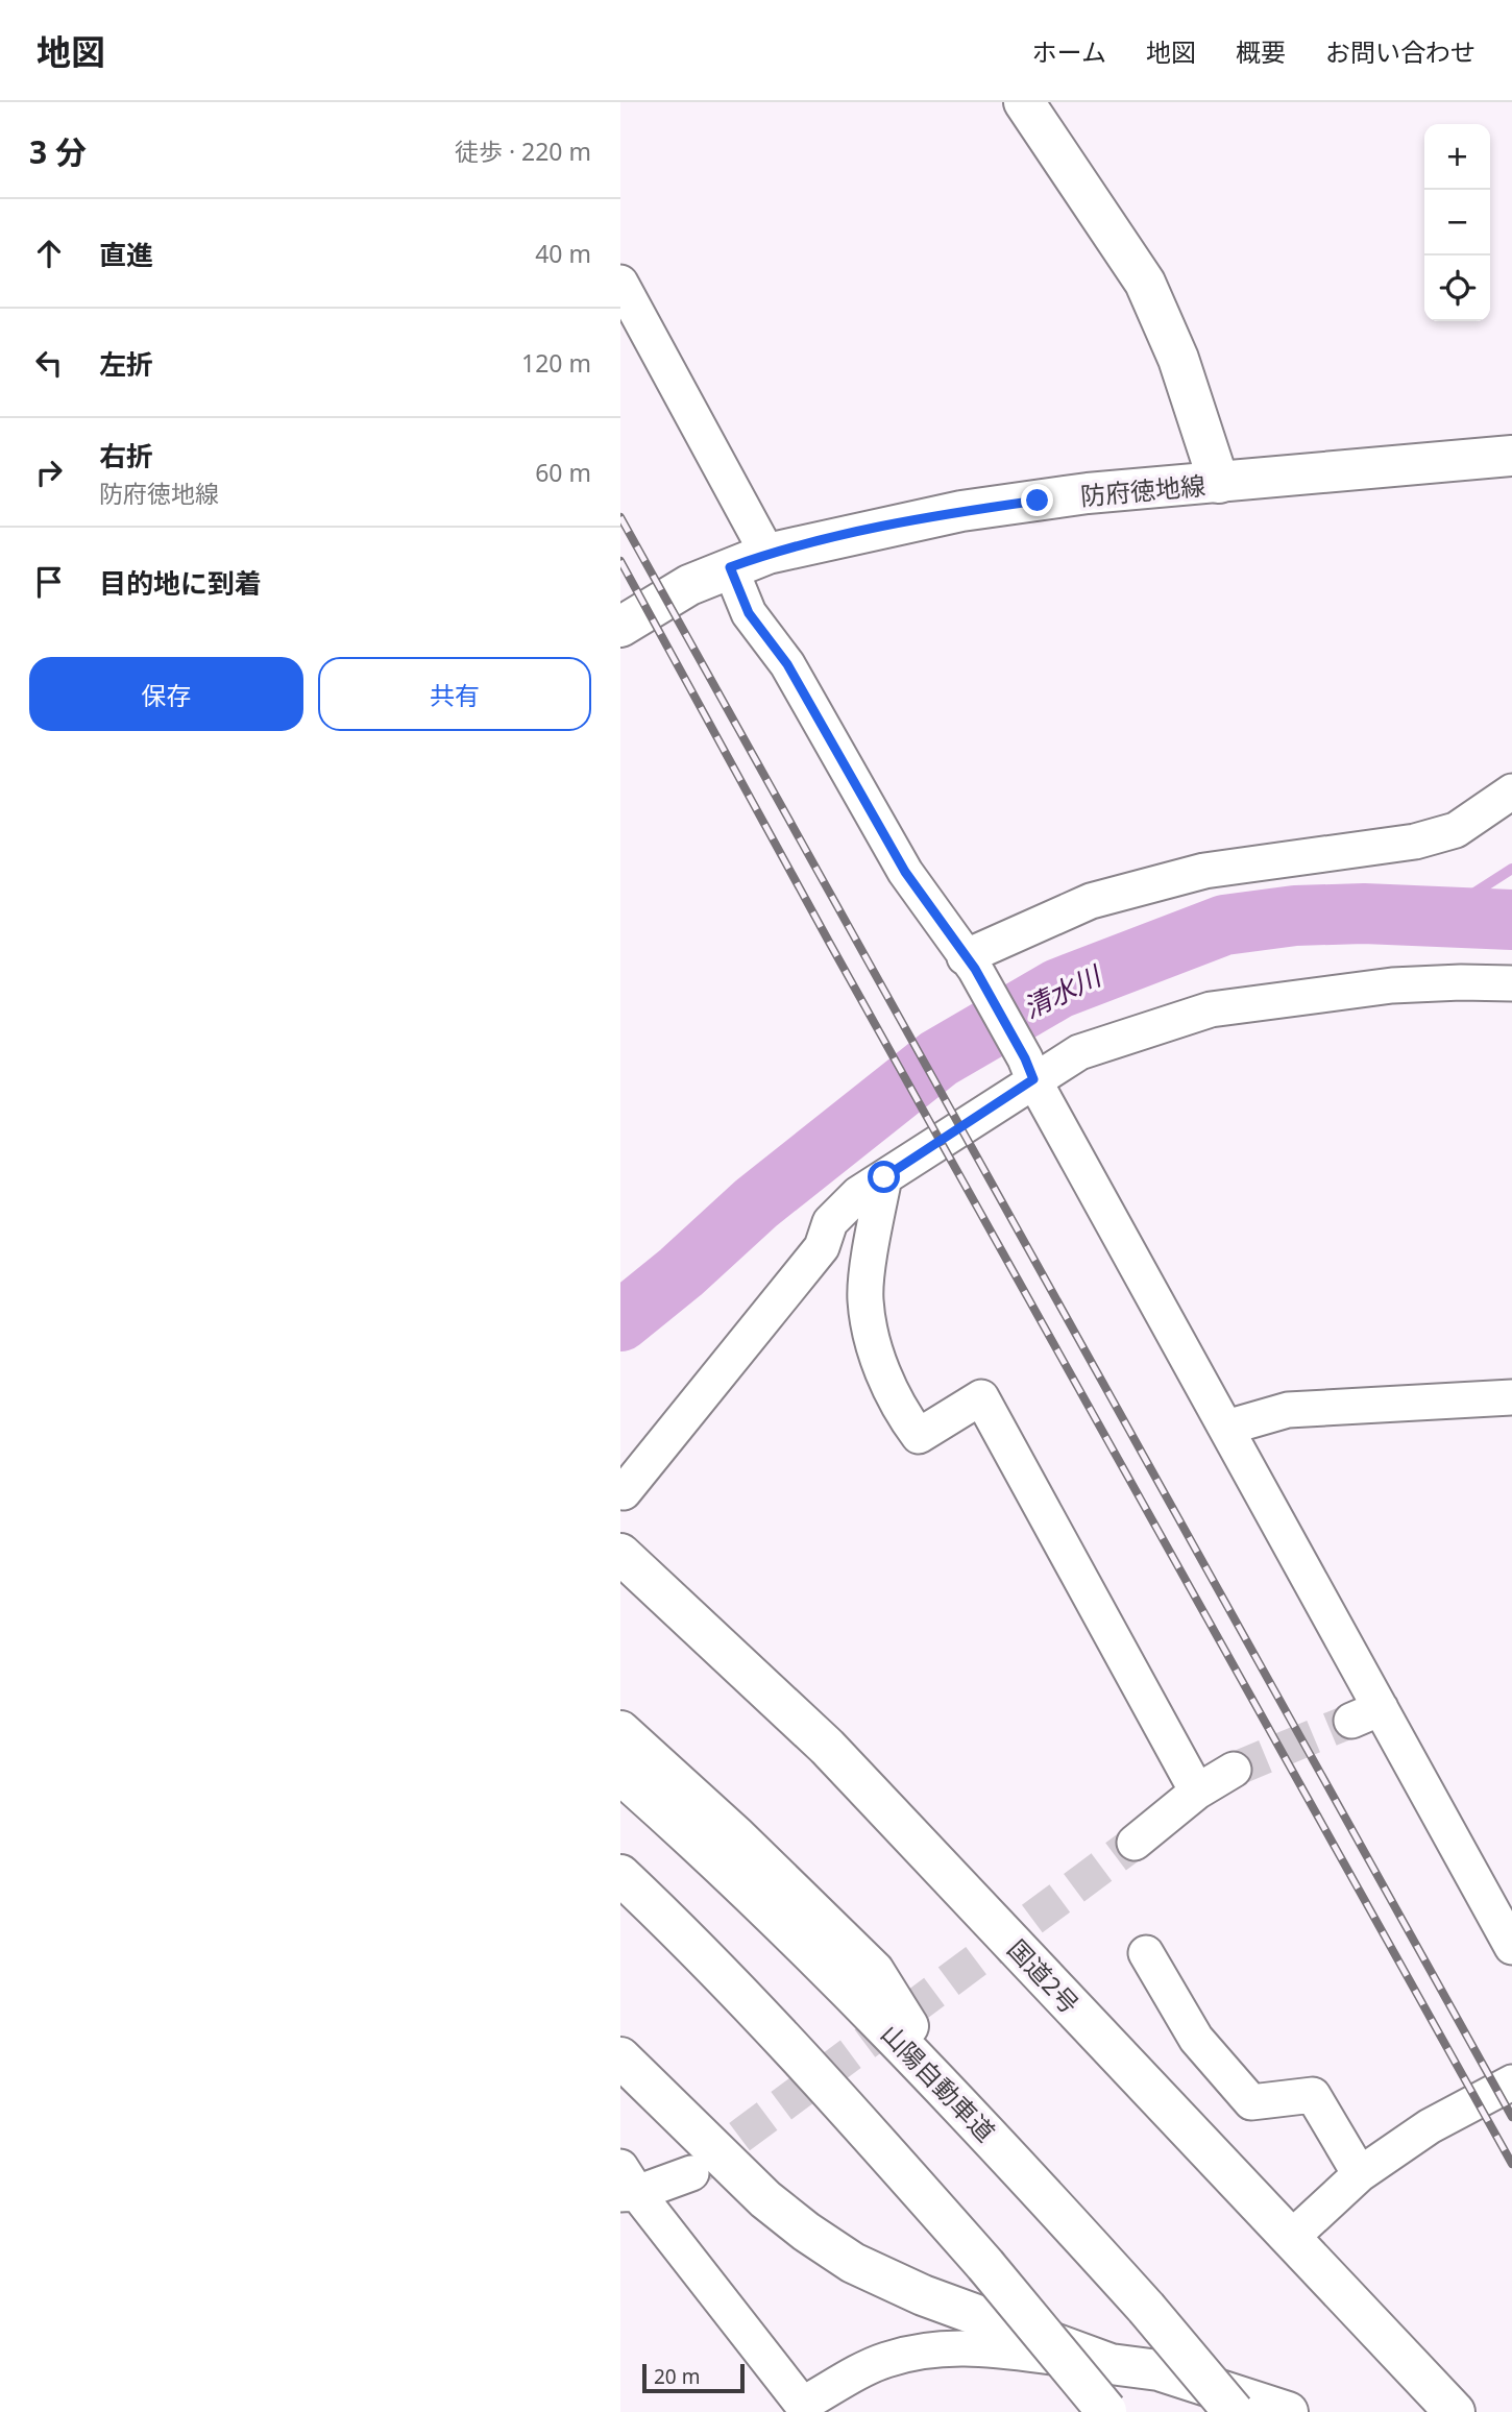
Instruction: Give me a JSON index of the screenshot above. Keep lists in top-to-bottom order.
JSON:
{
  "streets": {
    "main road": ["防府徳地線", "国道2号", "山陽自動車道"]
  },
  "water": ["清水川"],
  "scale_bar": "20 m",
  "page": {
    "header": "地図",
    "nav": [
      "ホーム",
      "地図",
      "概要",
      "お問い合わせ"
    ],
    "heading": ["3 分", "徒歩 · 220 m"],
    "map_buttons": ["+", "−"],
    "list": [
      ["直進", "40 m"],
      ["左折", "120 m"],
      ["右折", "防府徳地線", "60 m"],
      "目的地に到着"
    ],
    "buttons": ["保存", "共有"],
    "scale": "20 m"
  }
}
